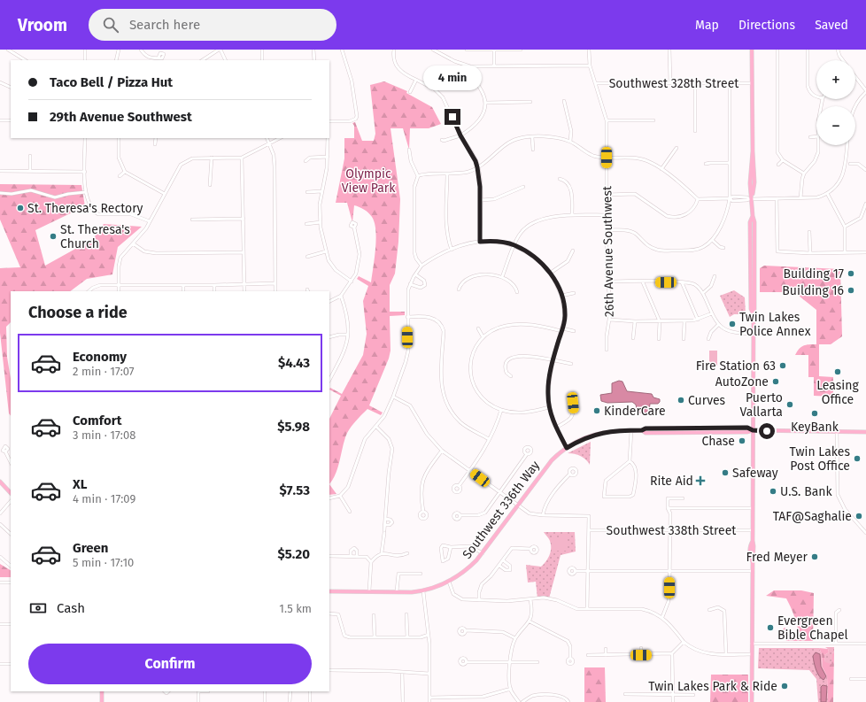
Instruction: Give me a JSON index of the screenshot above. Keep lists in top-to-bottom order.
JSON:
{
  "streets": {
    "main road": ["Southwest 336th Way"],
    "street": ["Southwest 328th Street", "26th Avenue Southwest", "Southwest 338th Street"]
  },
  "crossings": [
    ["Southwest 328th Street", "26th Avenue Southwest"]
  ],
  "parks": ["Olympic View Park"],
  "places": {
    "other": [
      "St. Theresa's Rectory",
      "St. Theresa's Church",
      "Building 17",
      "Building 16",
      "Twin Lakes Police Annex",
      "Fire Station 63",
      "Leasing Office",
      "AutoZone",
      "Curves",
      "Puerto Vallarta",
      "KinderCare",
      "KeyBank",
      "Chase",
      "Twin Lakes Post Office",
      "Safeway",
      "U.S. Bank",
      "TAF@Saghalie",
      "Fred Meyer",
      "Evergreen Bible Chapel",
      "Twin Lakes Park & Ride"
    ],
    "health": ["Rite Aid"]
  },
  "page": {
    "header": "Vroom",
    "search": "Search here",
    "nav": ["Map", "Directions", "Saved"],
    "map_buttons": ["+", "−"],
    "banner": ["Taco Bell / Pizza Hut", "29th Avenue Southwest"],
    "bubble": "4 min",
    "heading": "Choose a ride",
    "list": [
      {
        "name": "Economy",
        "note": "2 min · 17:07",
        "value": "$4.43"
      },
      {
        "name": "Comfort",
        "note": "3 min · 17:08",
        "value": "$5.98"
      },
      {
        "name": "XL",
        "note": "4 min · 17:09",
        "value": "$7.53"
      },
      {
        "name": "Green",
        "note": "5 min · 17:10",
        "value": "$5.20"
      }
    ],
    "pay": ["Cash", "1.5 km"],
    "buttons": "Confirm"
  }
}
